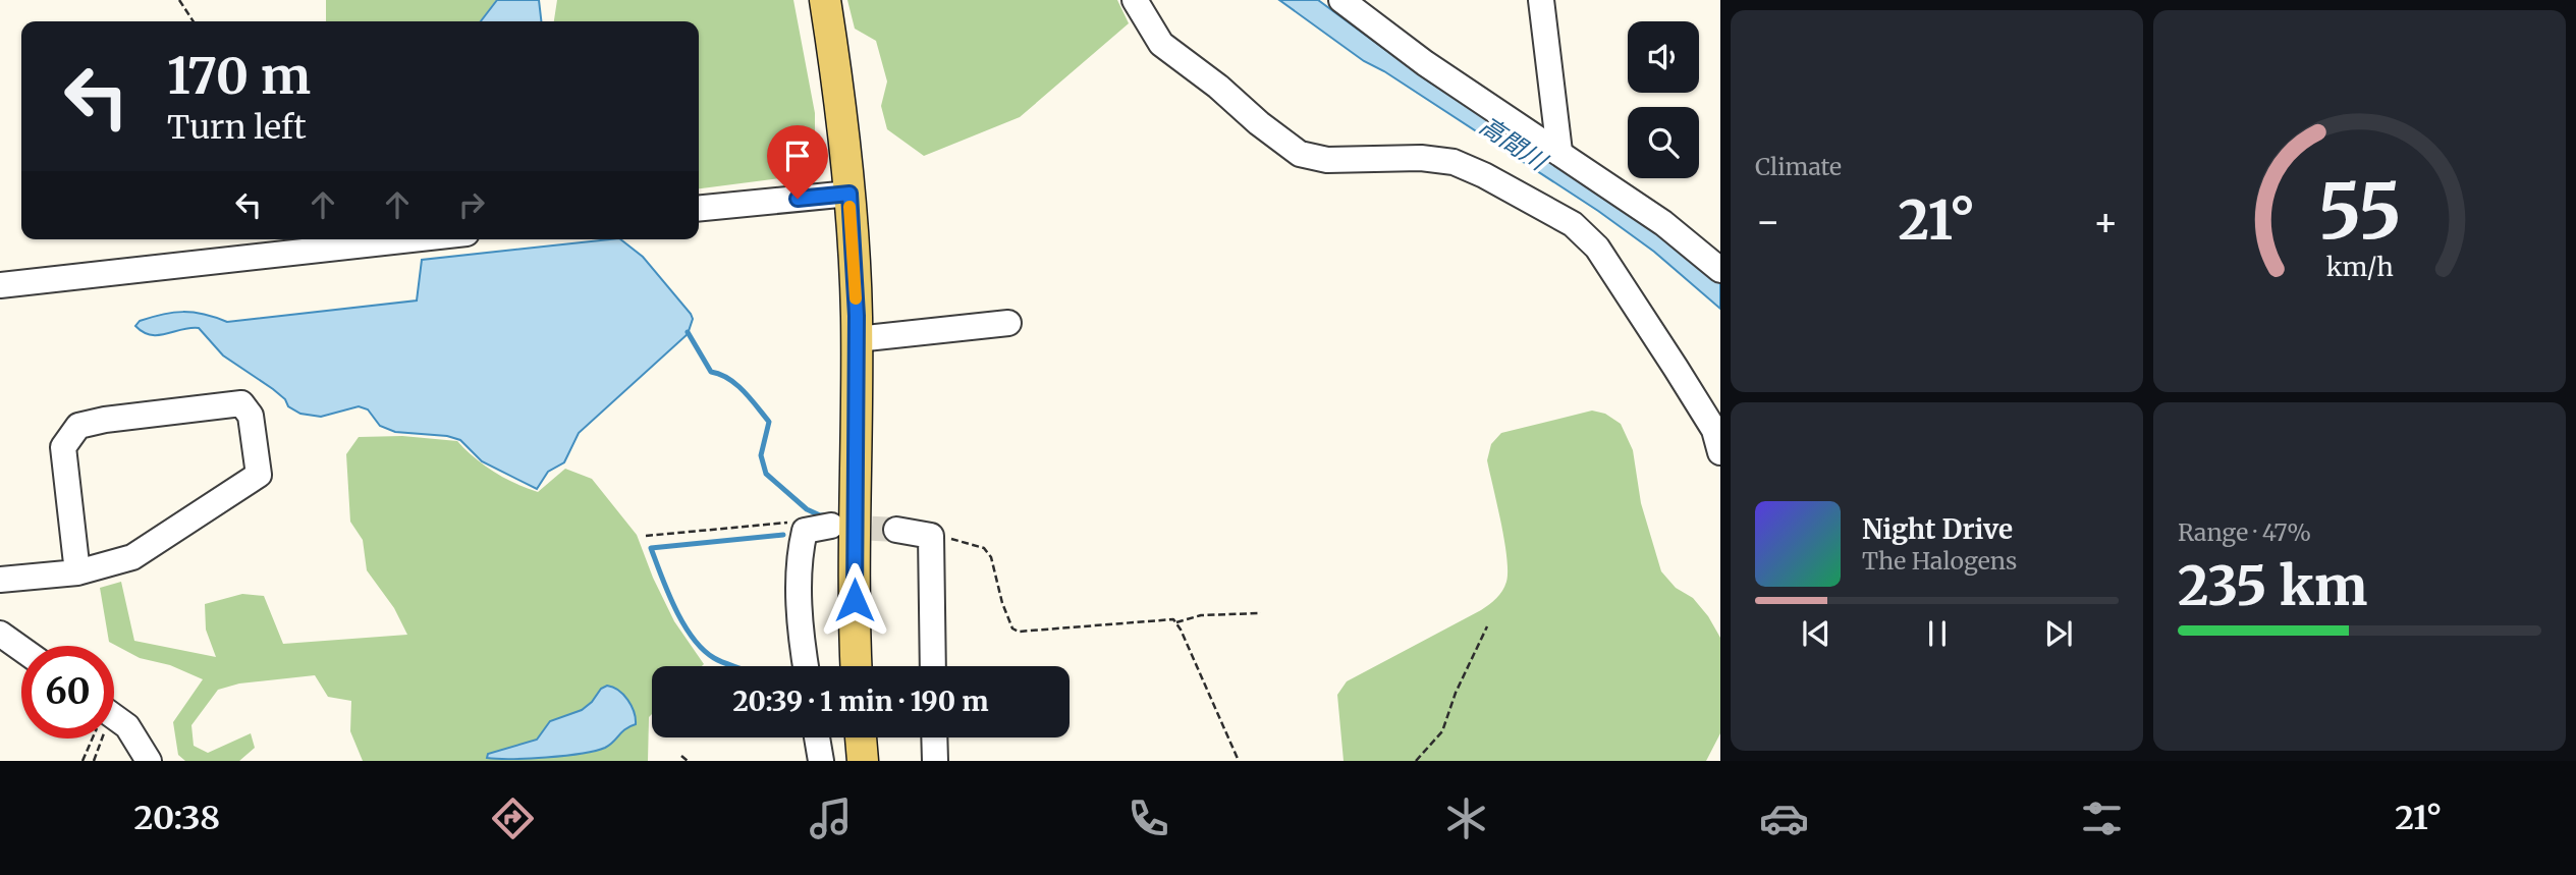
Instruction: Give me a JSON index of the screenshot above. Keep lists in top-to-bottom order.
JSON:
{
  "water": ["高間川"],
  "page": {
    "tile": [
      "Climate",
      ["Range · 47%", "235 km"]
    ],
    "turn": ["170 m", "Turn left"],
    "heat": ["−", "21°", "+"],
    "song": ["Night Drive", "The Halogens"],
    "limit": "60",
    "trip": "20:39 · 1 min · 190 m",
    "tabs": ["20:38", "21°"],
    "gauge": ["55", "km/h"]
  }
}
